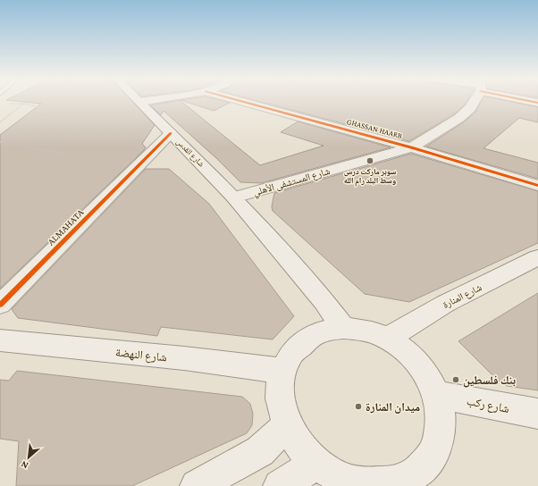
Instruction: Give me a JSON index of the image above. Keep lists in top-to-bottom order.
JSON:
{
  "streets": {
    "street": [
      "GHASSAN HAARB",
      "شارع القدس",
      "شارع المستشفى الأهلي",
      "ALMAHATA",
      "شارع المنارة",
      "شارع النهضة",
      "شارع ركب"
    ]
  },
  "crossings": [
    ["GHASSAN HAARB", "شارع المستشفى الأهلي"],
    ["شارع القدس", "شارع المستشفى الأهلي"],
    ["شارع القدس", "ALMAHATA"]
  ],
  "places": ["سوبر ماركت درس وسط البلد رام الله", "بنك فلسطين", "ميدان المنارة"],
  "north": "bottom left"
}
